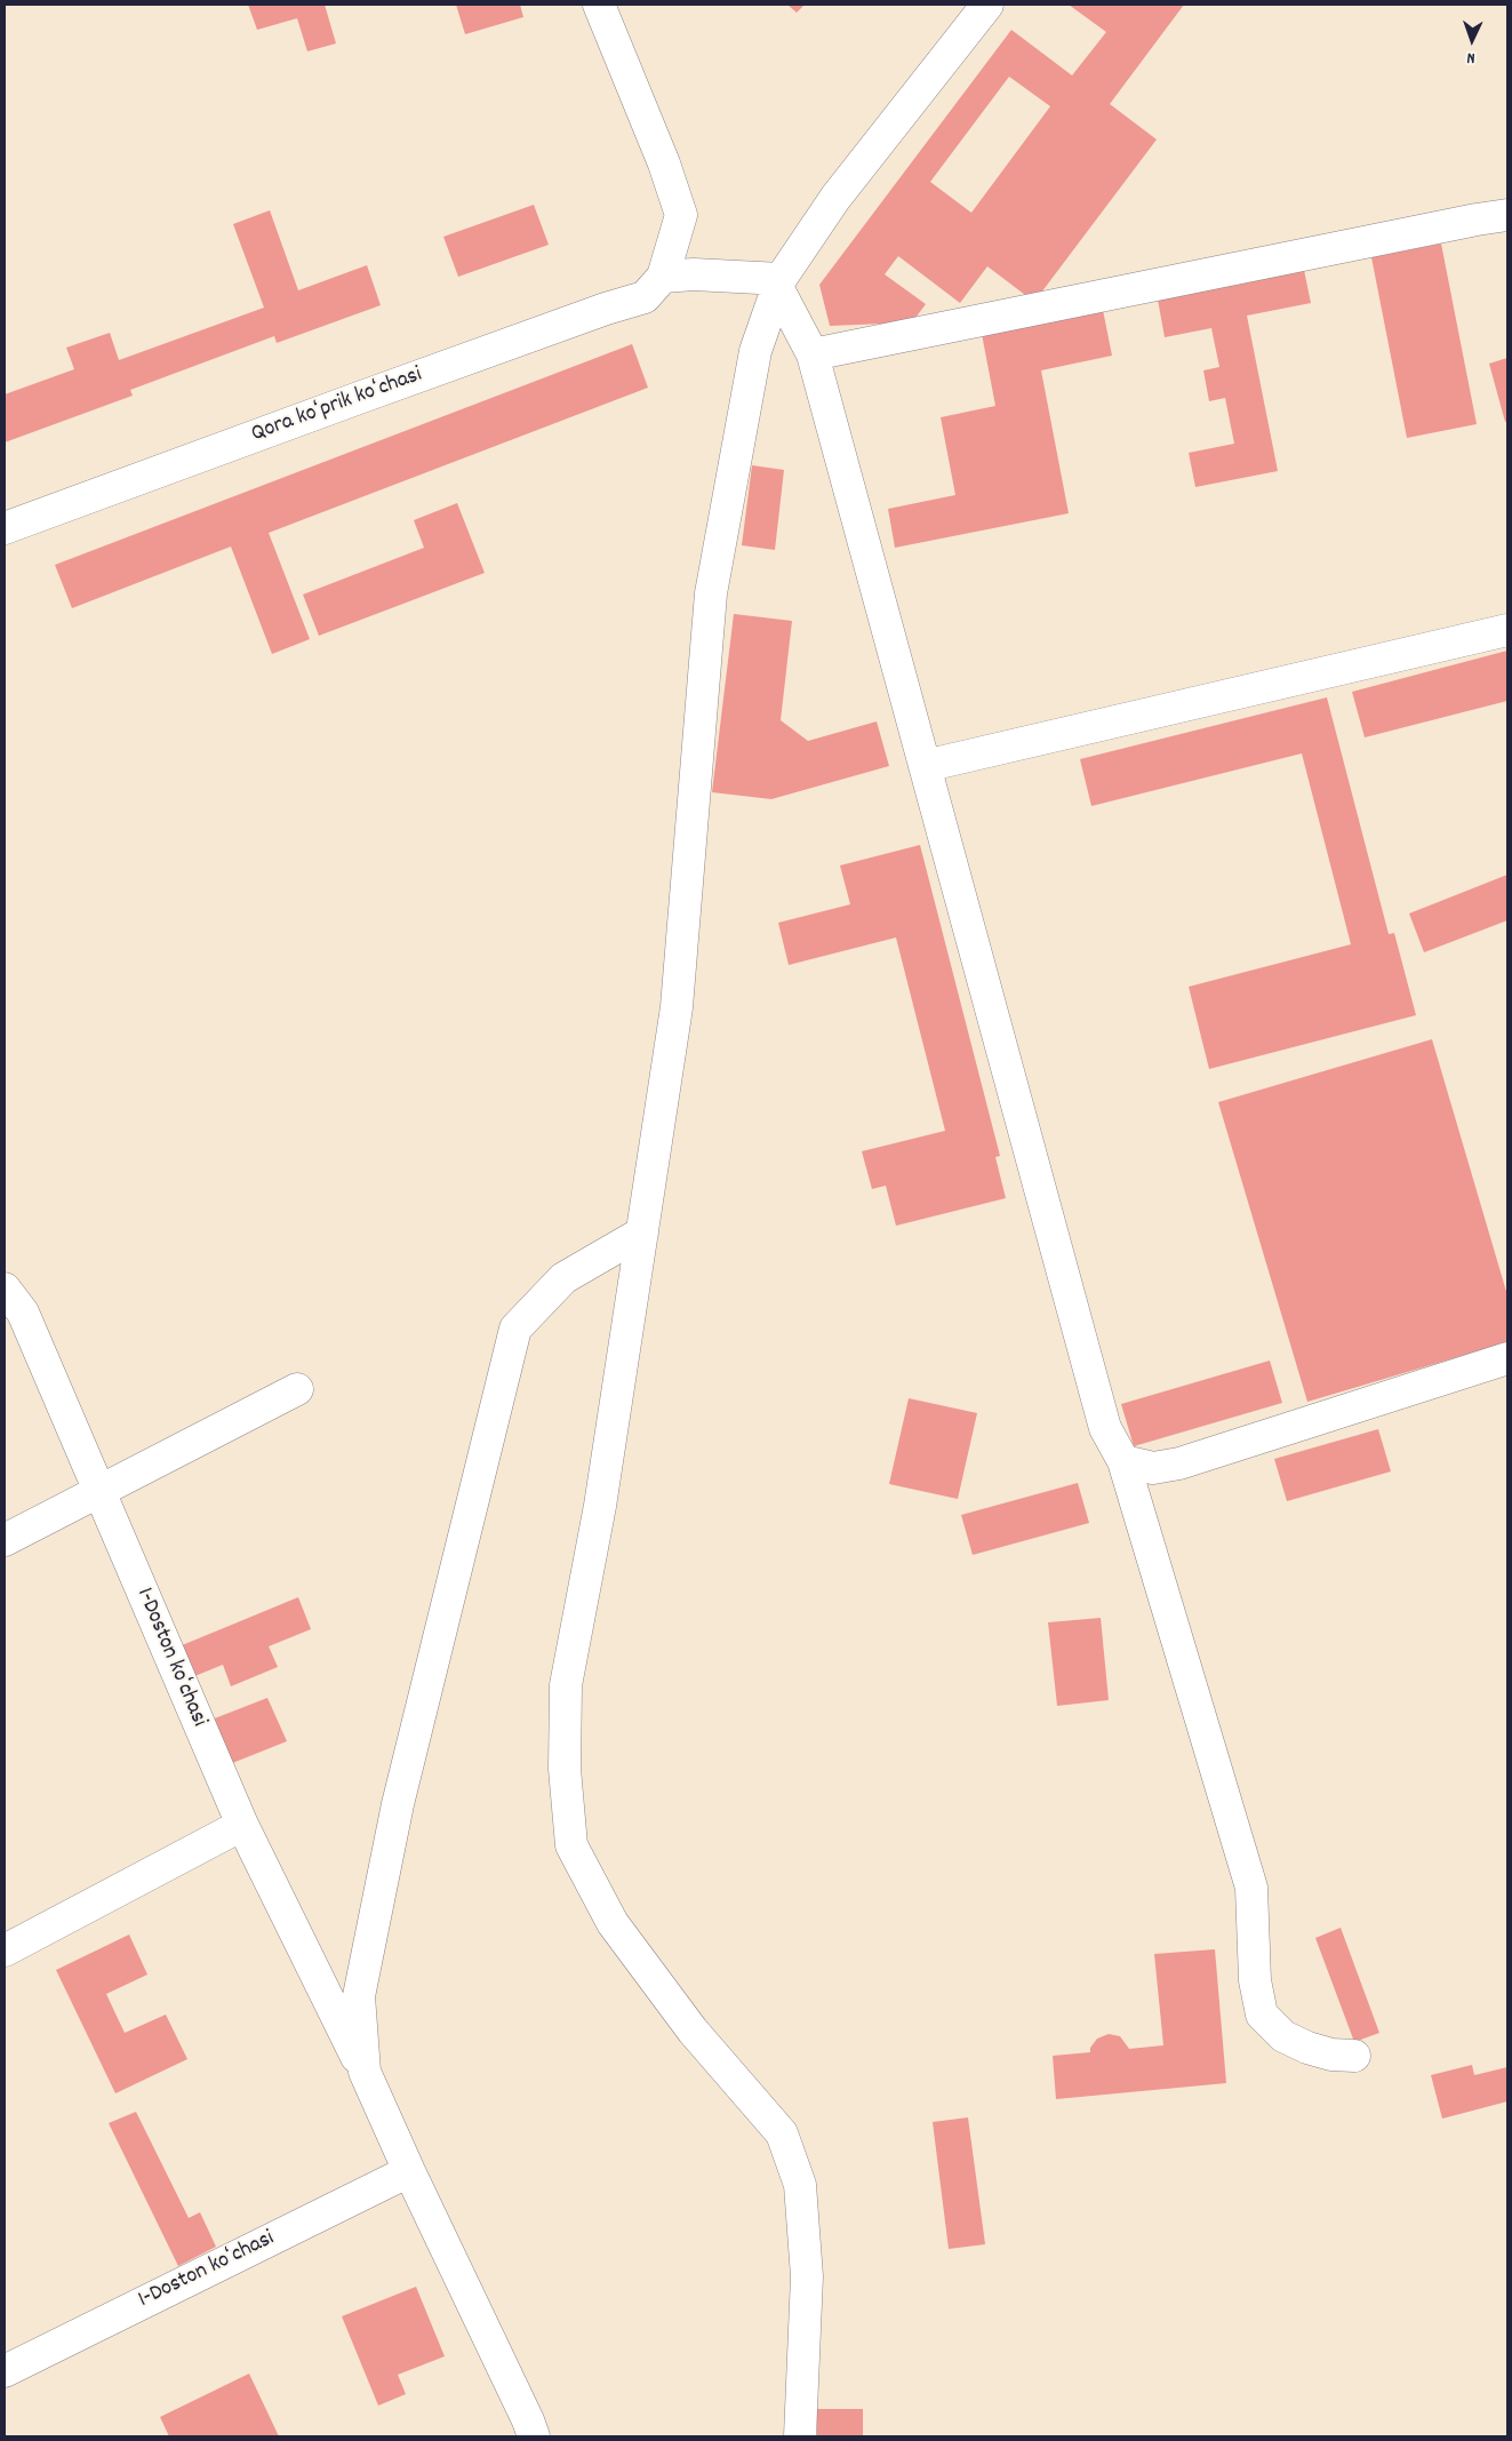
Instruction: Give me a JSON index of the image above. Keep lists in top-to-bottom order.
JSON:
{
  "streets": {
    "street": ["Qora koʻprik koʻchasi", "1-Doston koʻchasi"]
  },
  "north": "bottom"
}
